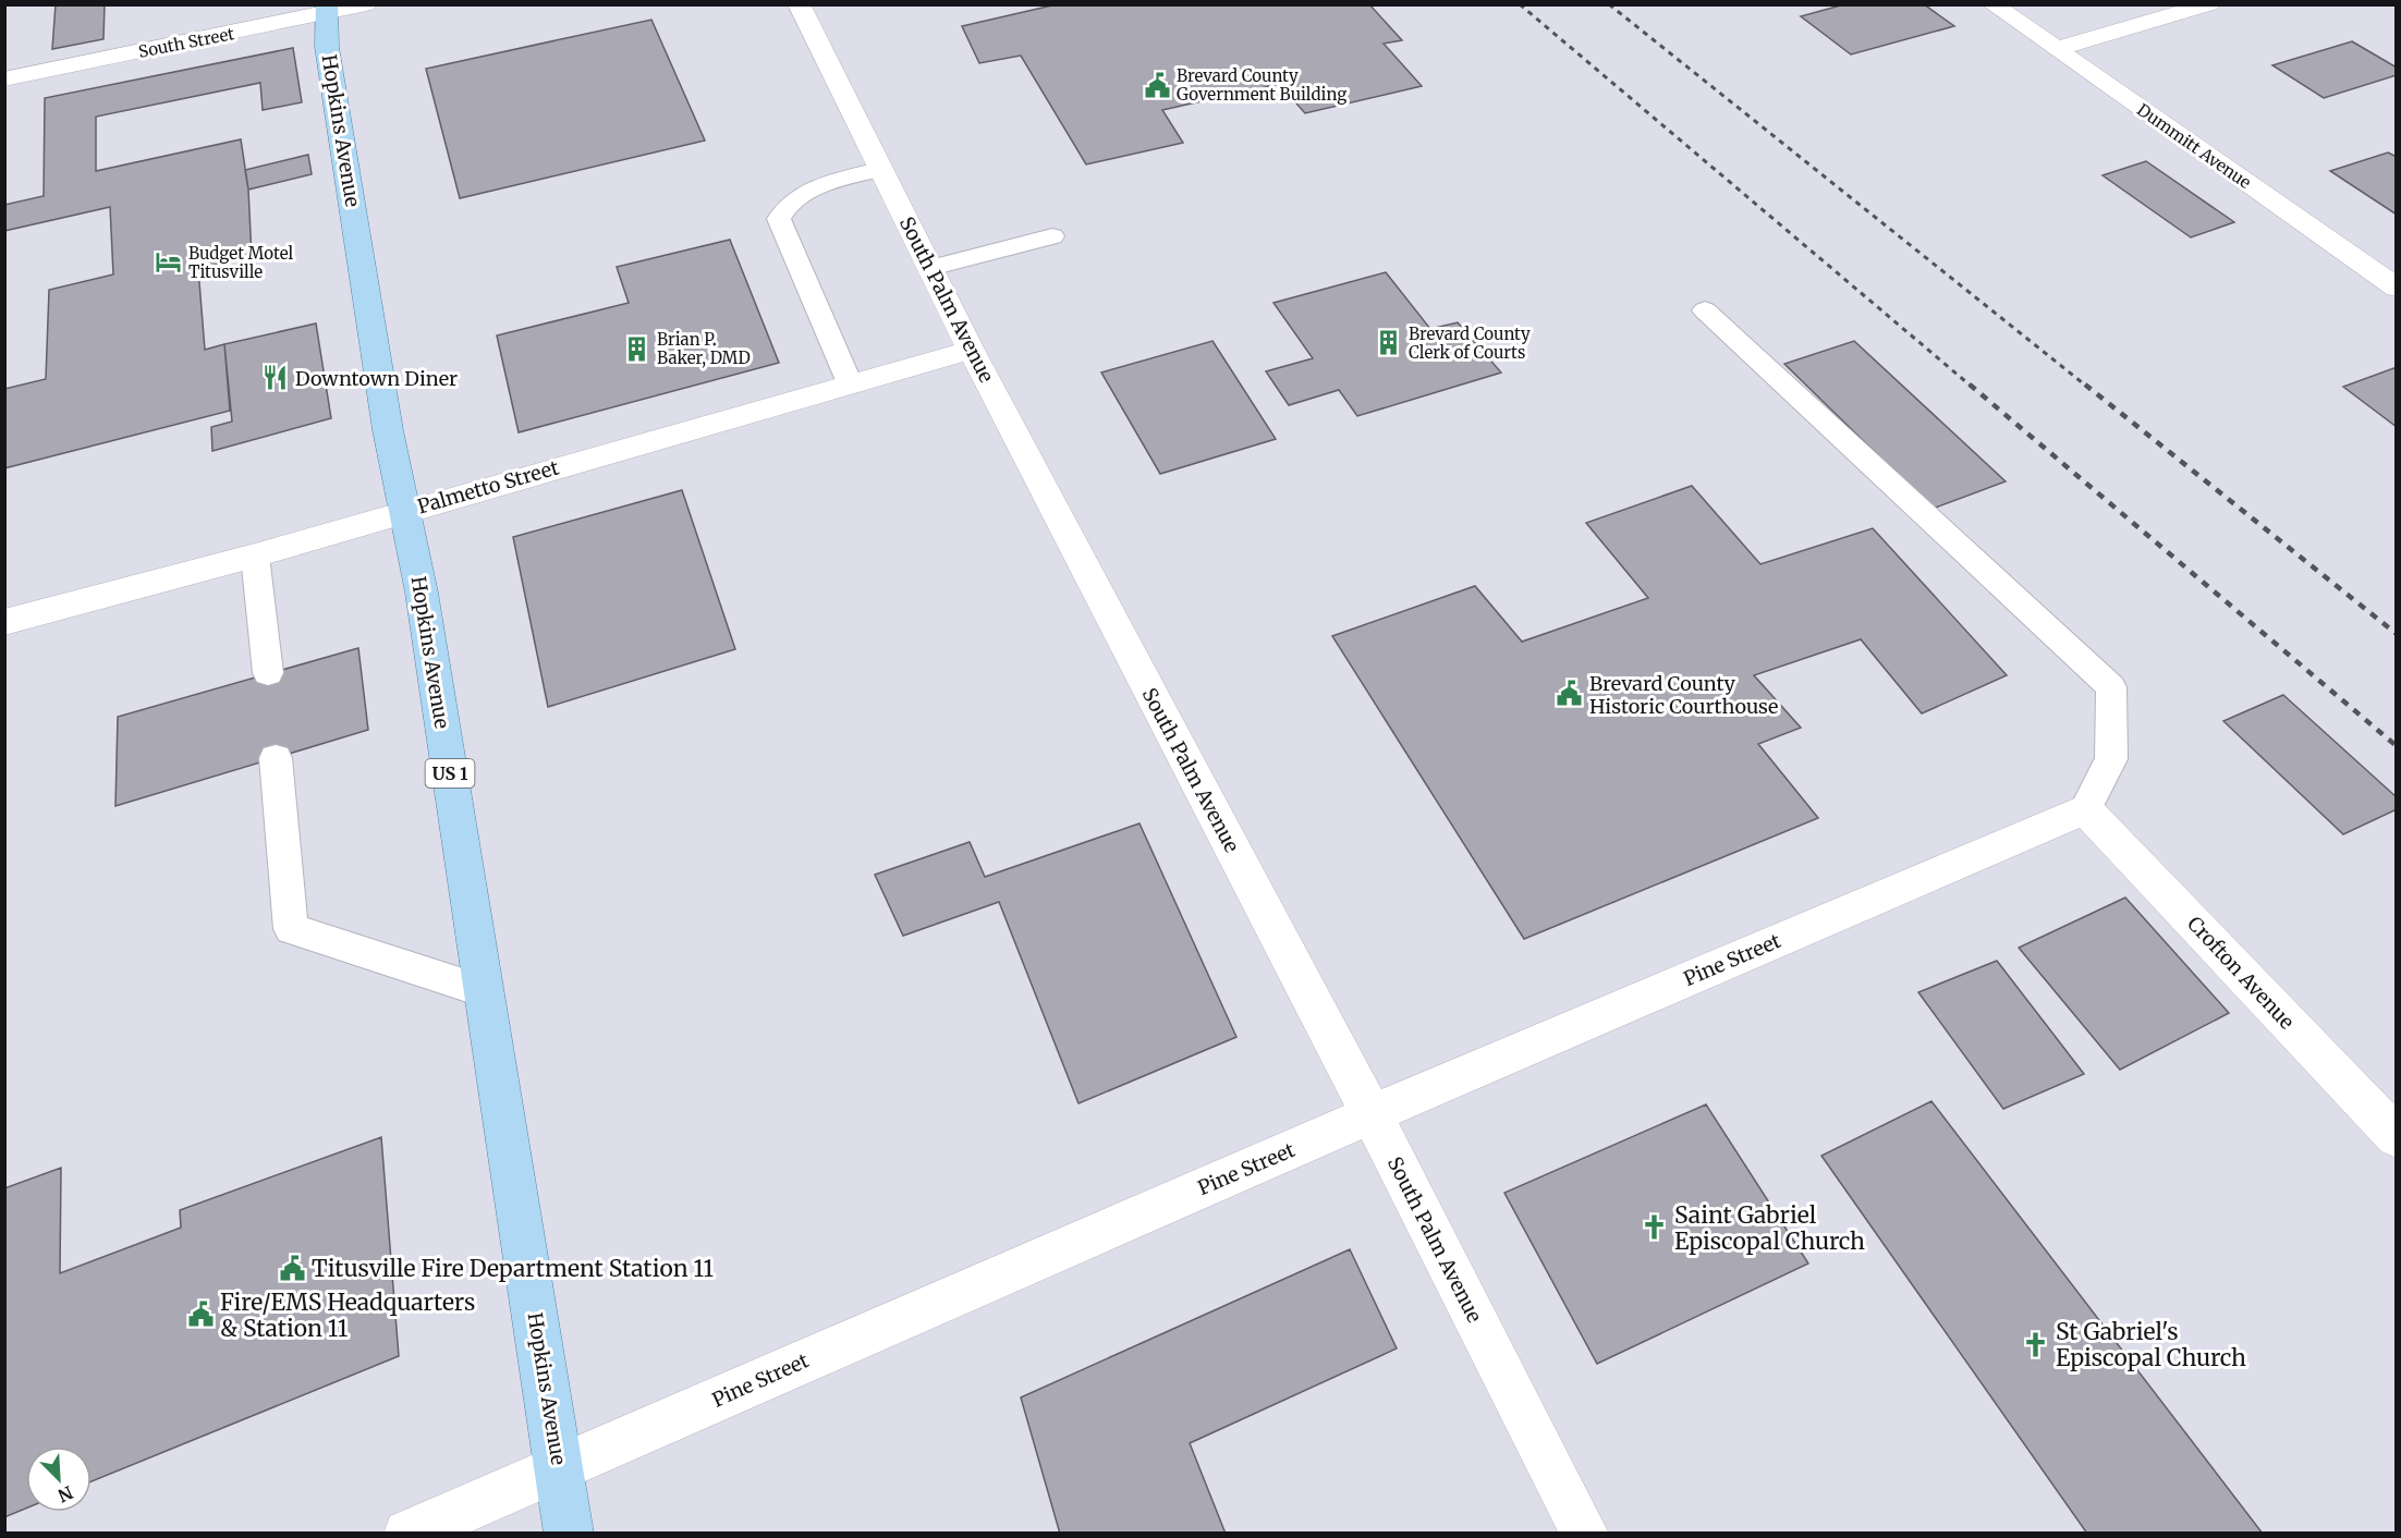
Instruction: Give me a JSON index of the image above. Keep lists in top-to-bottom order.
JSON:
{
  "streets": {
    "main road": ["Hopkins Avenue", "US 1"],
    "street": [
      "South Street",
      "Dummitt Avenue",
      "South Palm Avenue",
      "Palmetto Street",
      "Pine Street",
      "Crofton Avenue"
    ]
  },
  "crossings": [
    ["South Street", "Hopkins Avenue"],
    ["Hopkins Avenue", "Palmetto Street"],
    ["Hopkins Avenue", "Pine Street"],
    ["South Palm Avenue", "Palmetto Street"],
    ["South Palm Avenue", "Pine Street"],
    ["Pine Street", "Crofton Avenue"]
  ],
  "places": {
    "public building": [
      "Brevard County Government Building",
      "Brevard County Historic Courthouse",
      "Titusville Fire Department Station 11",
      "Fire/EMS Headquarters & Station 11"
    ],
    "hotel": ["Budget Motel Titusville"],
    "building": ["Brevard County Clerk of Courts", "Brian P. Baker, DMD"],
    "restaurant": ["Downtown Diner"],
    "church": ["Saint Gabriel Episcopal Church", "St Gabriel's Episcopal Church"]
  },
  "north": "bottom right"
}
